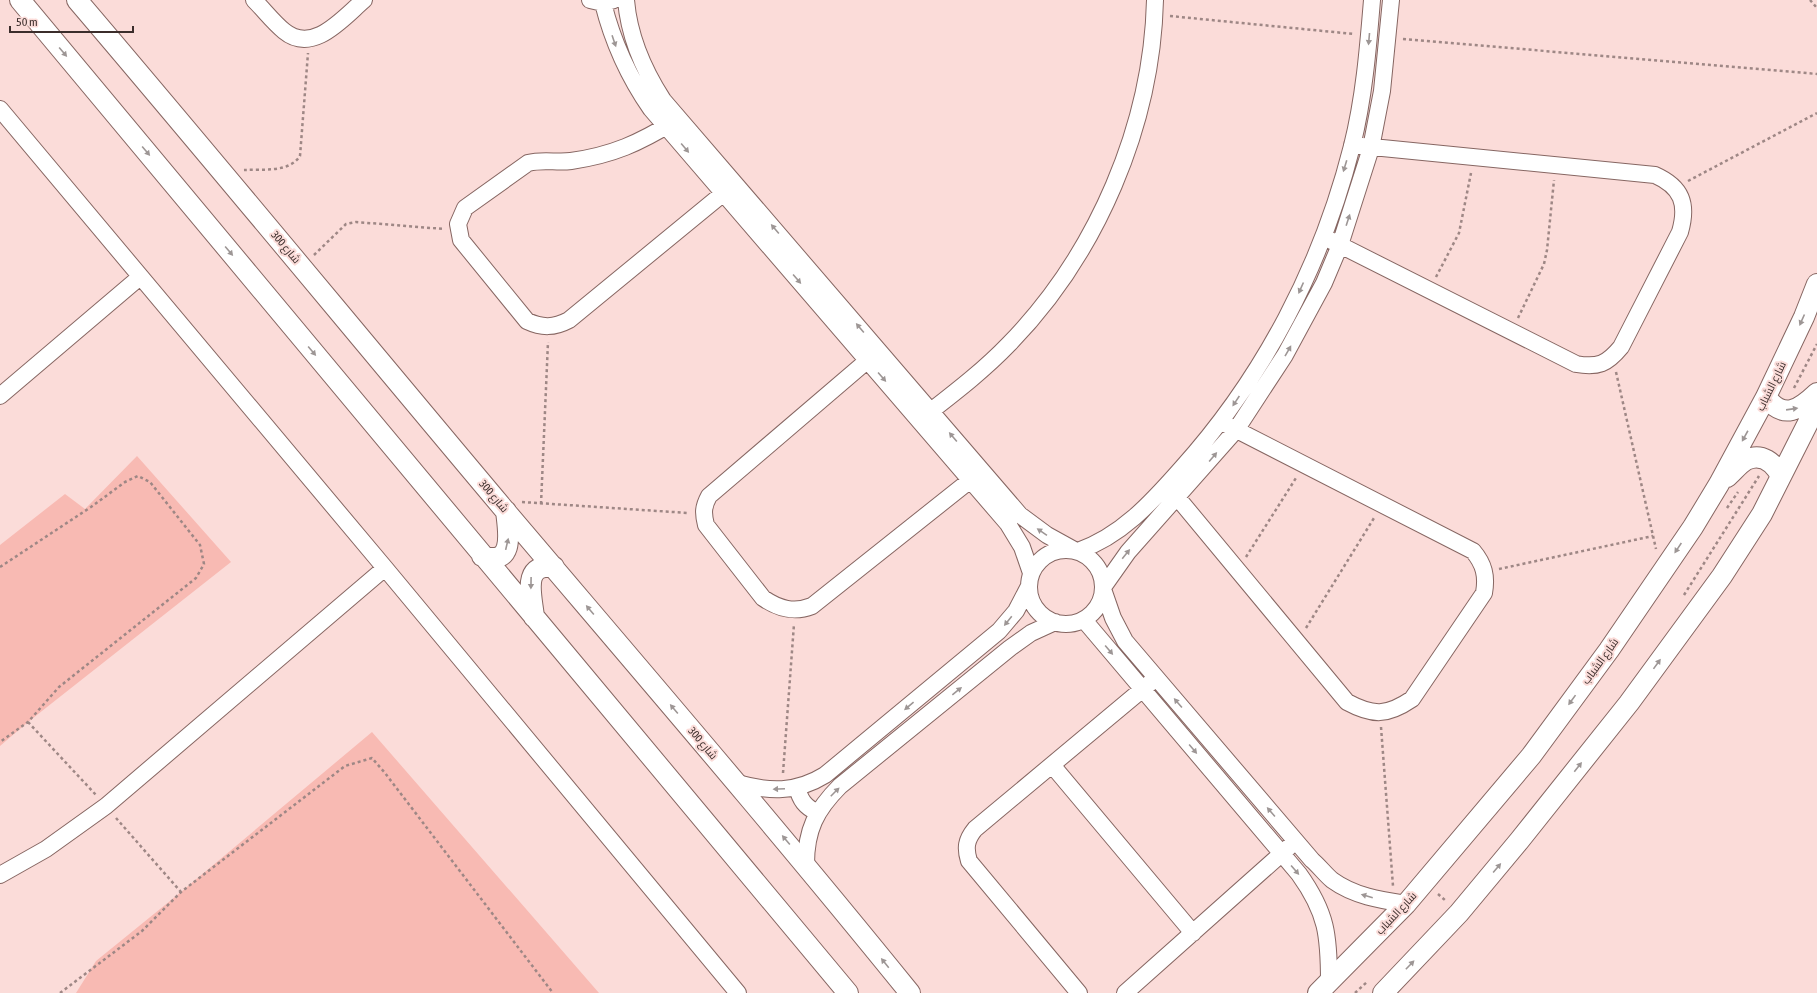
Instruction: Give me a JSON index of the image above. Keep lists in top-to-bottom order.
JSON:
{
  "streets": {
    "street": ["شارع 300", "شارع الشباب"]
  },
  "scale_bar": "50 m"
}
